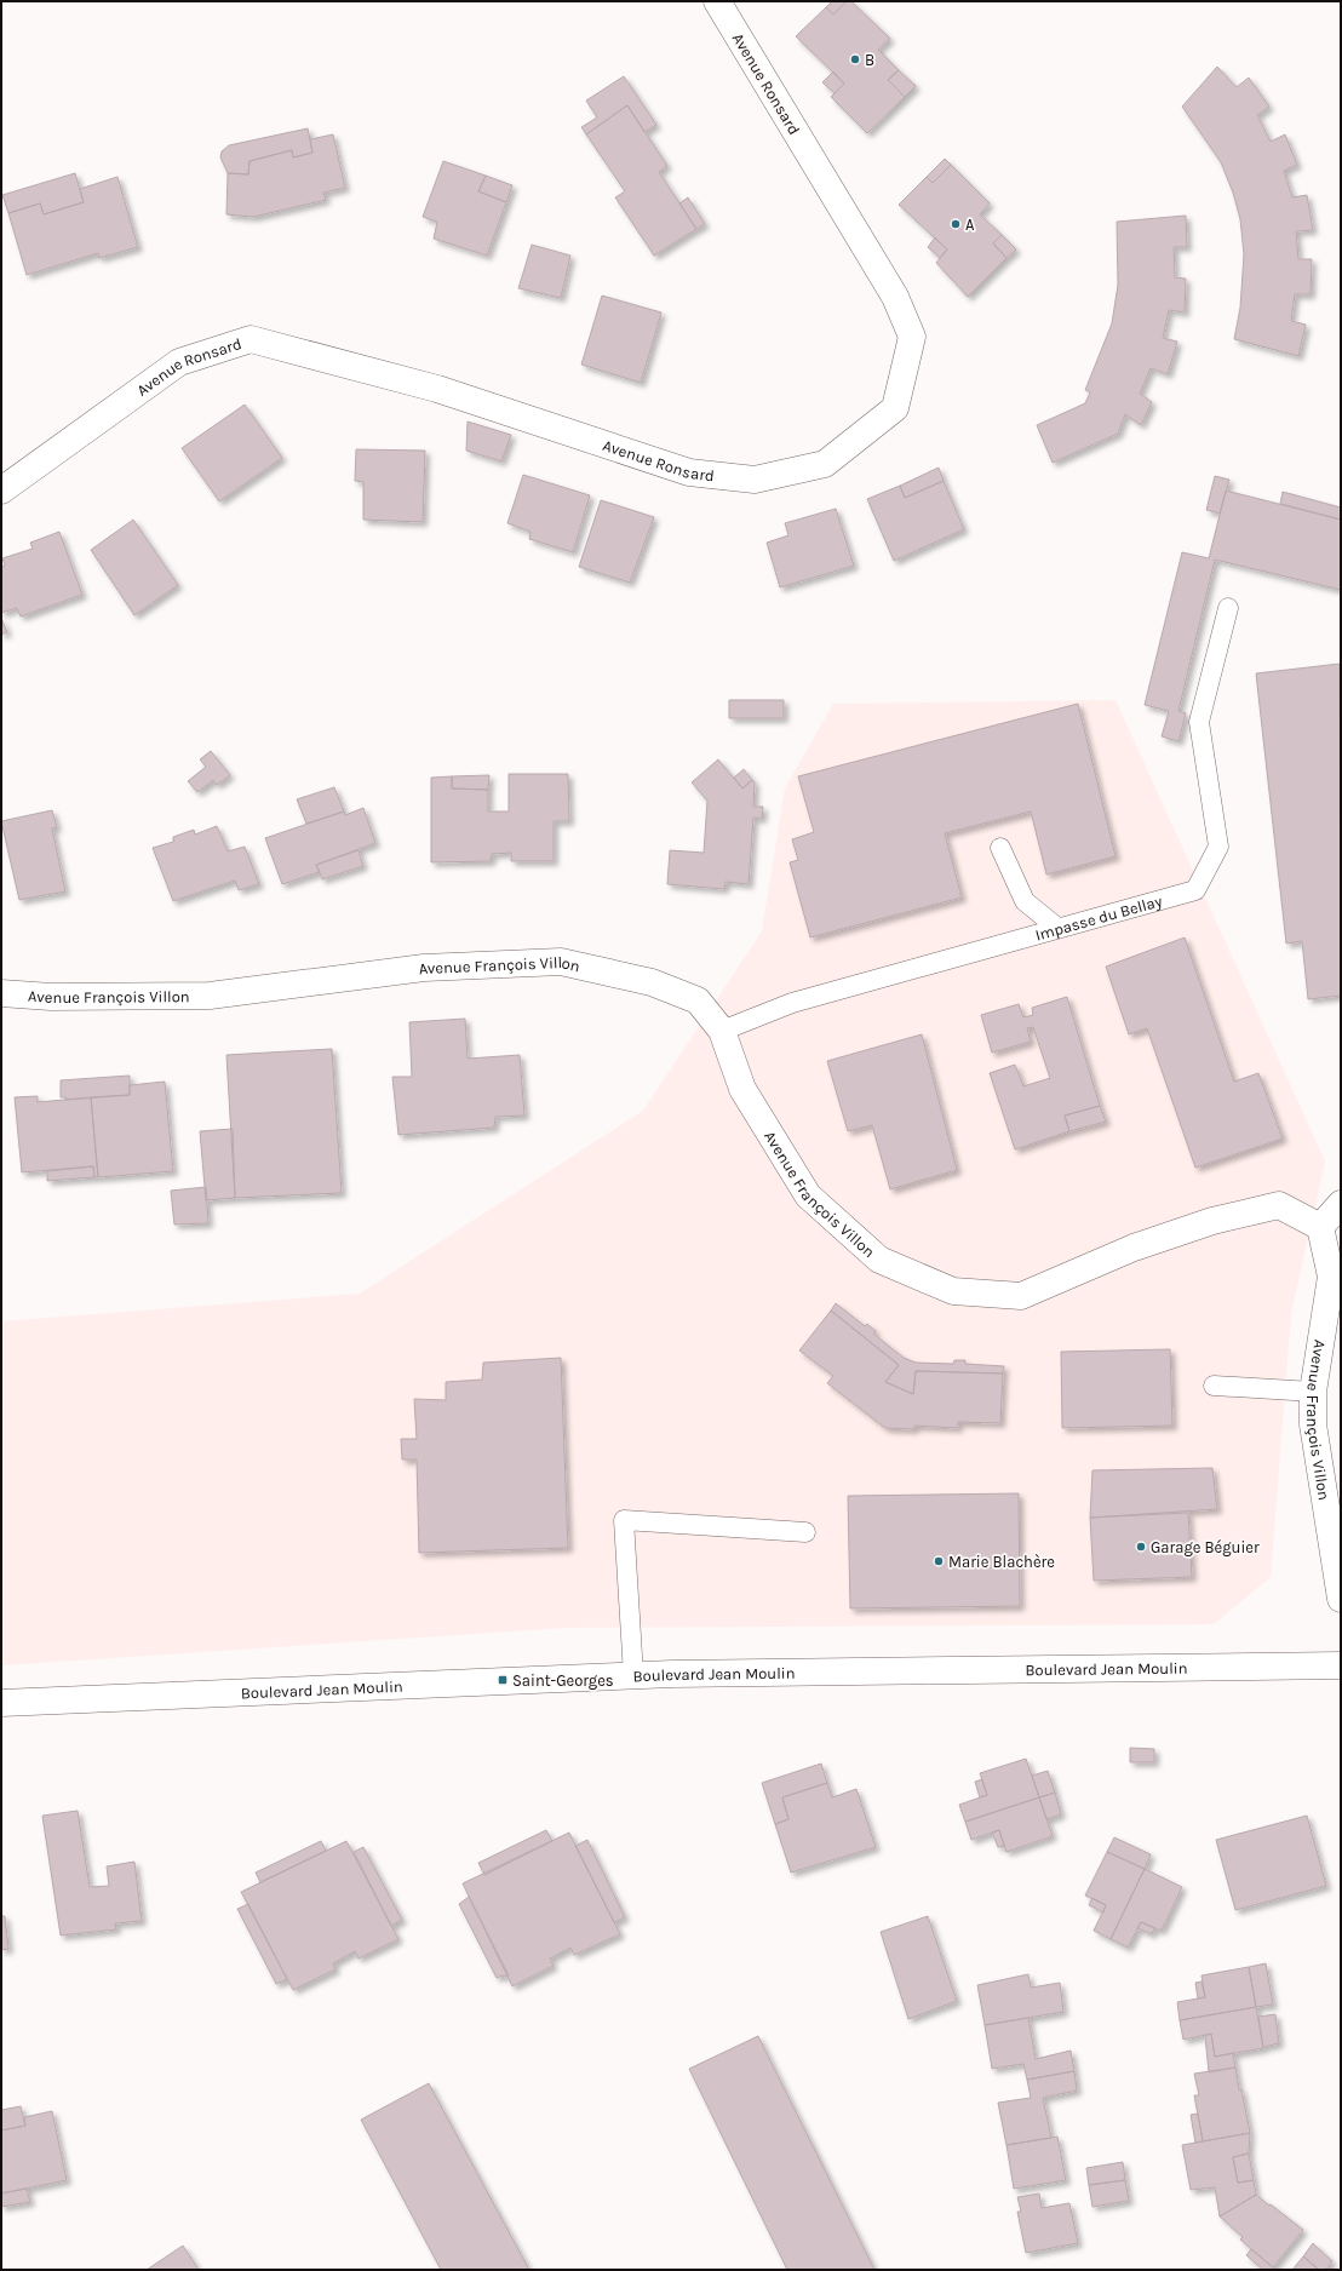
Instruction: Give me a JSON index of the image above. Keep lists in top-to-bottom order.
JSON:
{
  "streets": {
    "street": ["Avenue Ronsard", "Avenue François Villon", "Boulevard Jean Moulin"],
    "lane": ["Impasse du Bellay"]
  },
  "crossings": [
    ["Impasse du Bellay", "Avenue François Villon"]
  ],
  "places": {
    "other": [
      "B",
      "A",
      "Garage Béguier",
      "Marie Blachère"
    ],
    "transit": ["Saint-Georges"]
  }
}
